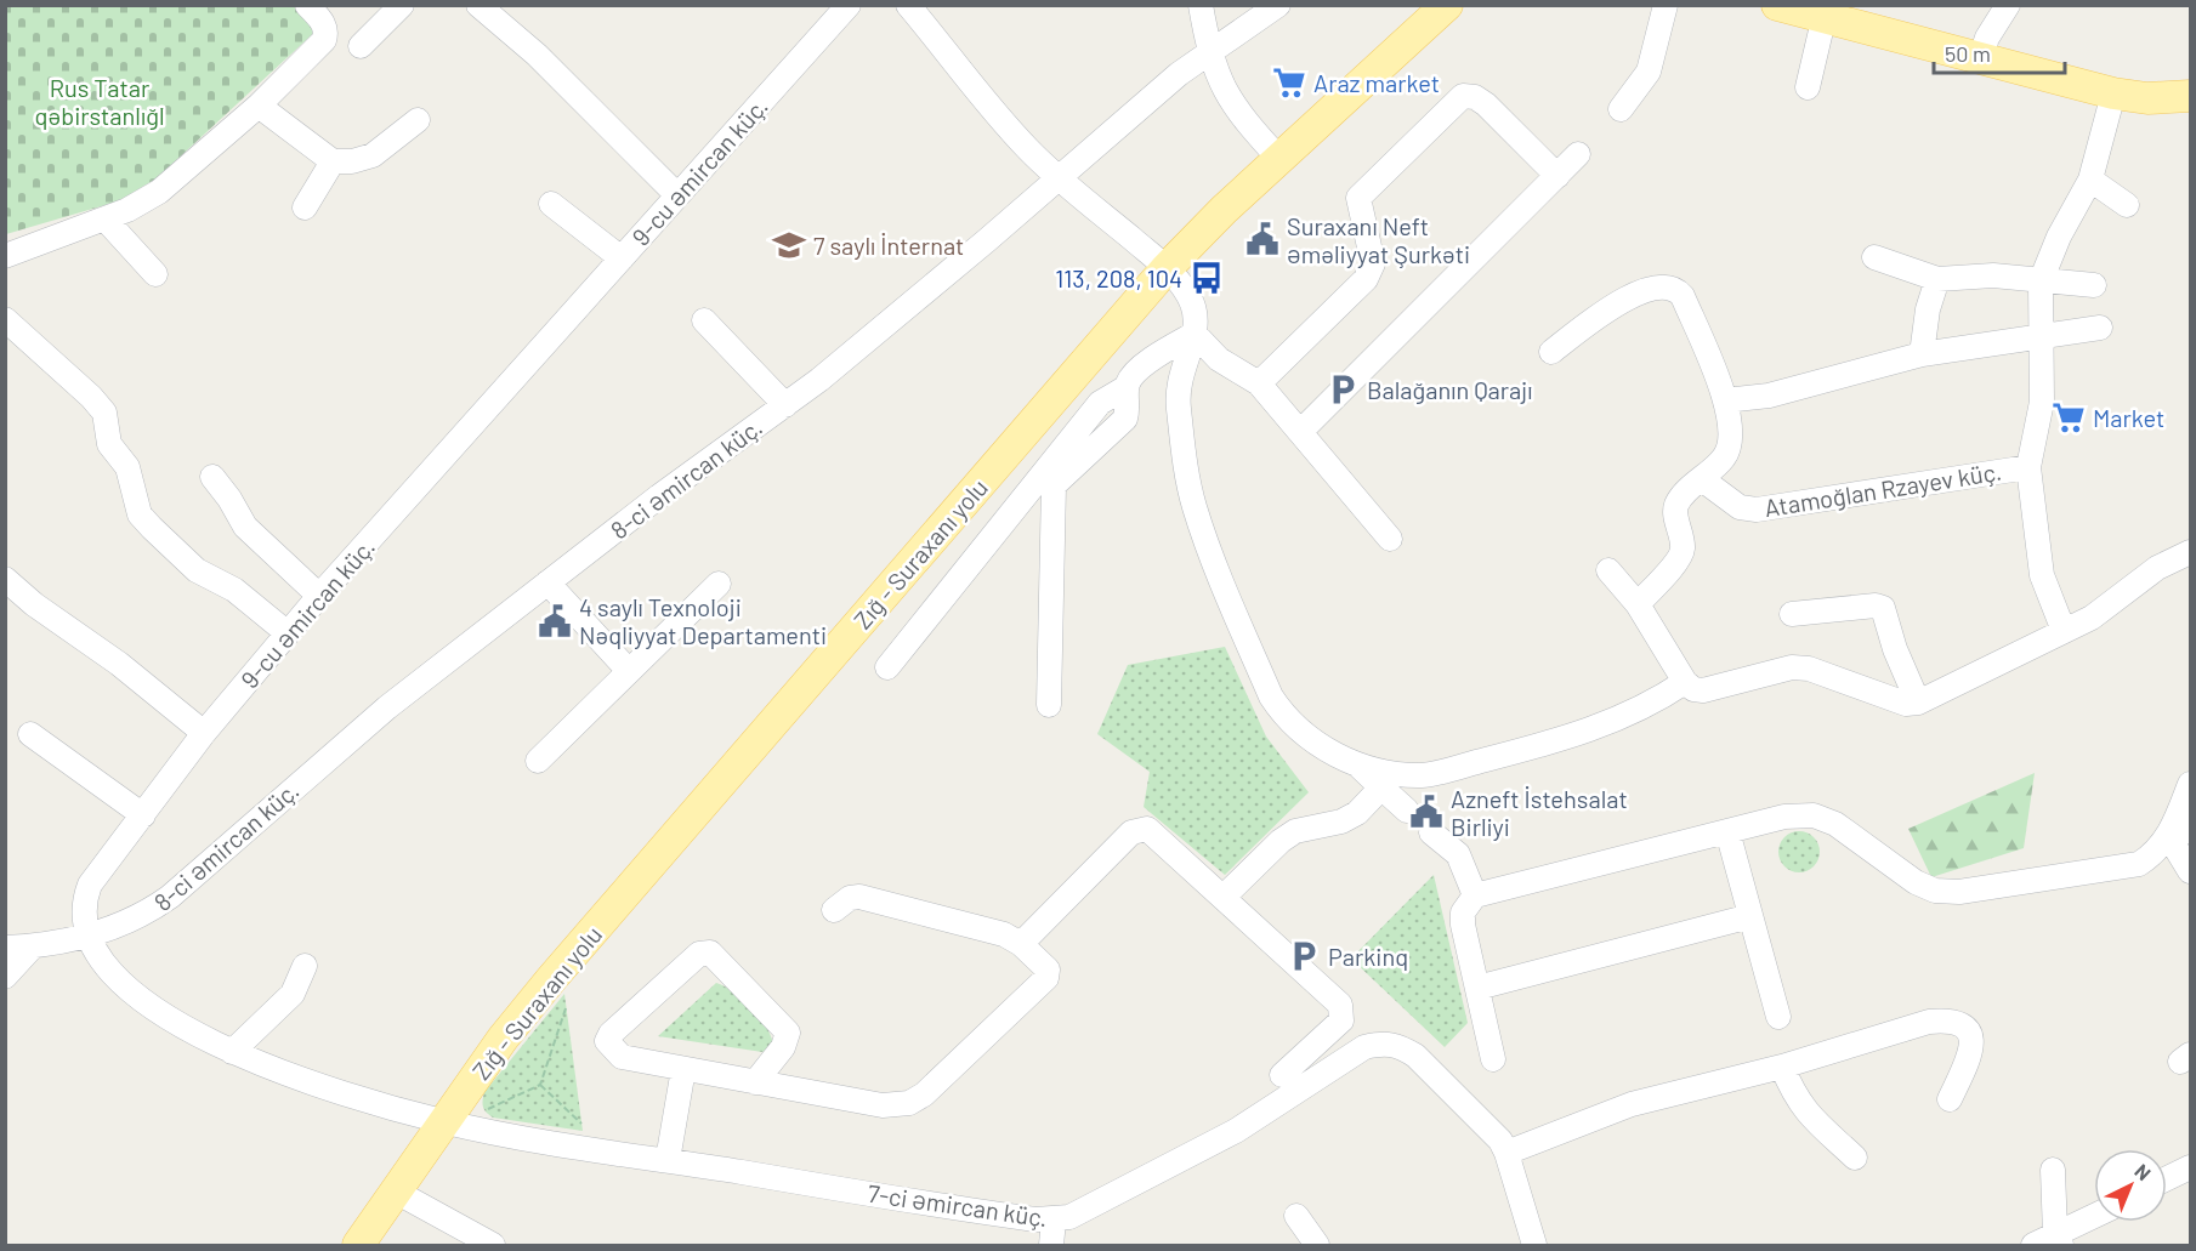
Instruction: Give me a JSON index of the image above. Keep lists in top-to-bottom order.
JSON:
{
  "streets": {
    "main road": ["Zığ - Suraxanı yolu"],
    "street": [
      "9-cu Əmircan küç.",
      "8-ci Əmircan küç.",
      "Atamoğlan Rzayev küç.",
      "7-ci Əmircan küç."
    ]
  },
  "crossings": [
    ["9-cu Əmircan küç.", "8-ci Əmircan küç."],
    ["9-cu Əmircan küç.", "Zığ - Suraxanı yolu"],
    ["9-cu Əmircan küç.", "7-ci Əmircan küç."],
    ["Zığ - Suraxanı yolu", "7-ci Əmircan küç."]
  ],
  "parks": ["Rus Tatar qəbirstanlığl"],
  "places": {
    "supermarket": ["Araz market", "Market"],
    "public building": ["Suraxanı Neft Əməliyyat Şurkəti", "4 saylı Texnoloji Nəqliyyat Departamenti", "Azneft İstehsalat Birliyi"],
    "school or university": ["7 saylı İnternat"],
    "bus stop": ["113, 208, 104"],
    "parking": ["Balağanın Qarajı", "Parkinq"]
  },
  "scale_bar": "50 m",
  "north": "top right"
}
